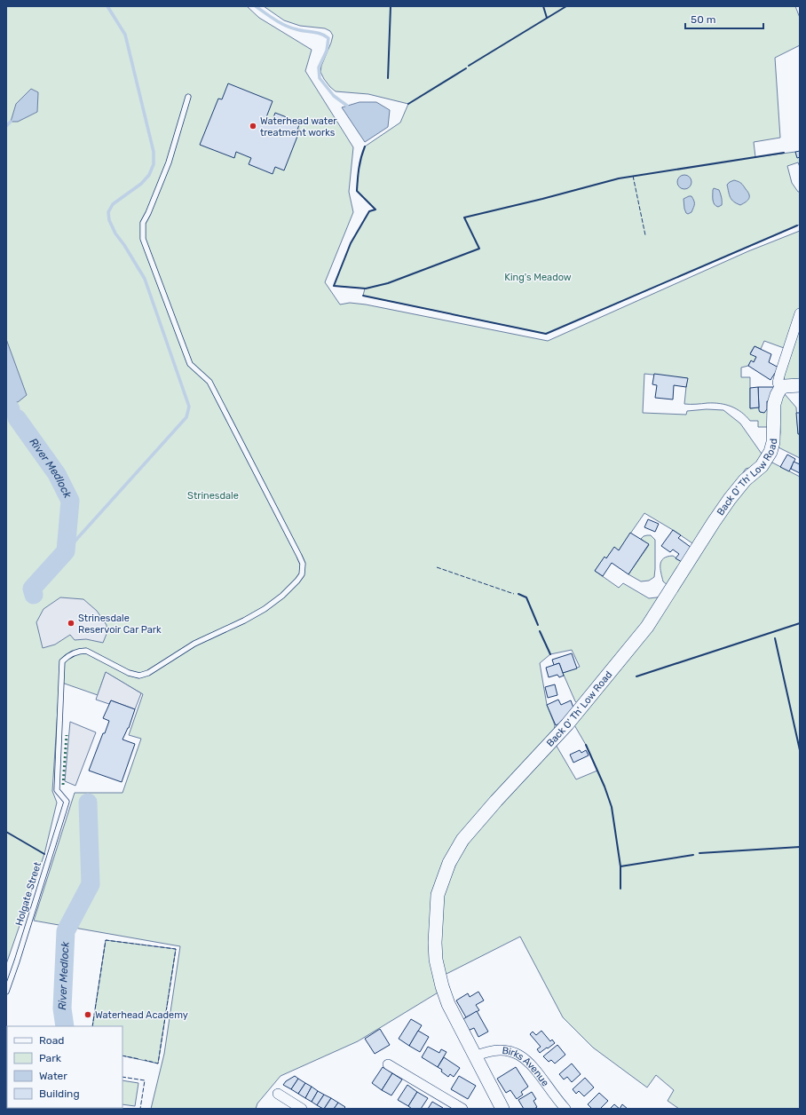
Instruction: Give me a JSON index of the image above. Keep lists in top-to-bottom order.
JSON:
{
  "streets": {
    "street": ["Back O' Th' Low Road", "Birks Avenue"],
    "lane": ["Holgate Street"]
  },
  "crossings": [
    ["Back O' Th' Low Road", "Birks Avenue"]
  ],
  "water": ["River Medlock"],
  "parks": ["King's Meadow", "Strinesdale"],
  "places": ["Waterhead water treatment works", "Strinesdale Reservoir Car Park", "Waterhead Academy"],
  "legend": [
    "Road",
    "Park",
    "Water",
    "Building"
  ],
  "scale_bar": "50 m"
}
